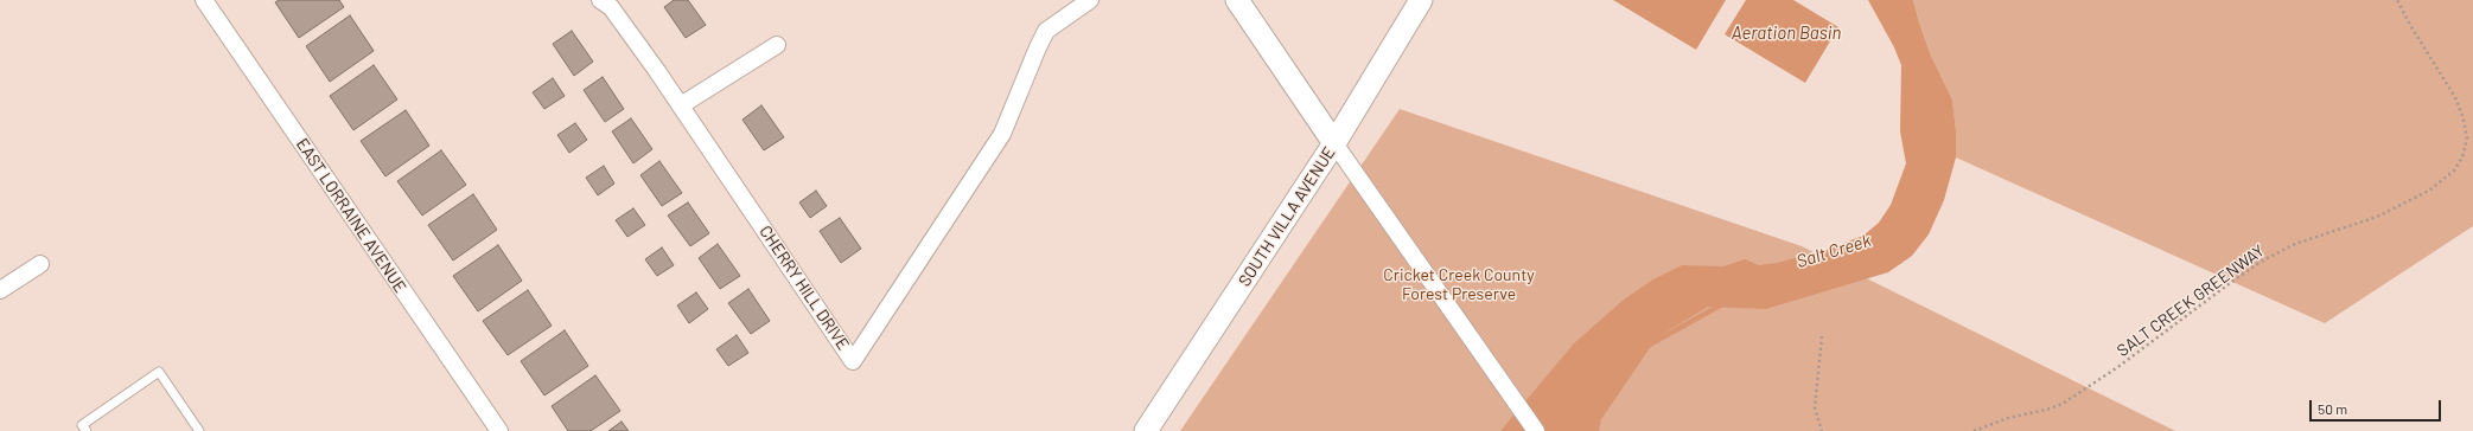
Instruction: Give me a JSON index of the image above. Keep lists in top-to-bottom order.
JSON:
{
  "streets": {
    "main road": ["SOUTH VILLA AVENUE"],
    "street": ["EAST LORRAINE AVENUE", "CHERRY HILL DRIVE"],
    "path": ["SALT CREEK GREENWAY"]
  },
  "water": ["Aeration Basin", "Salt Creek"],
  "parks": ["Cricket Creek County Forest Preserve"],
  "scale_bar": "50 m"
}
